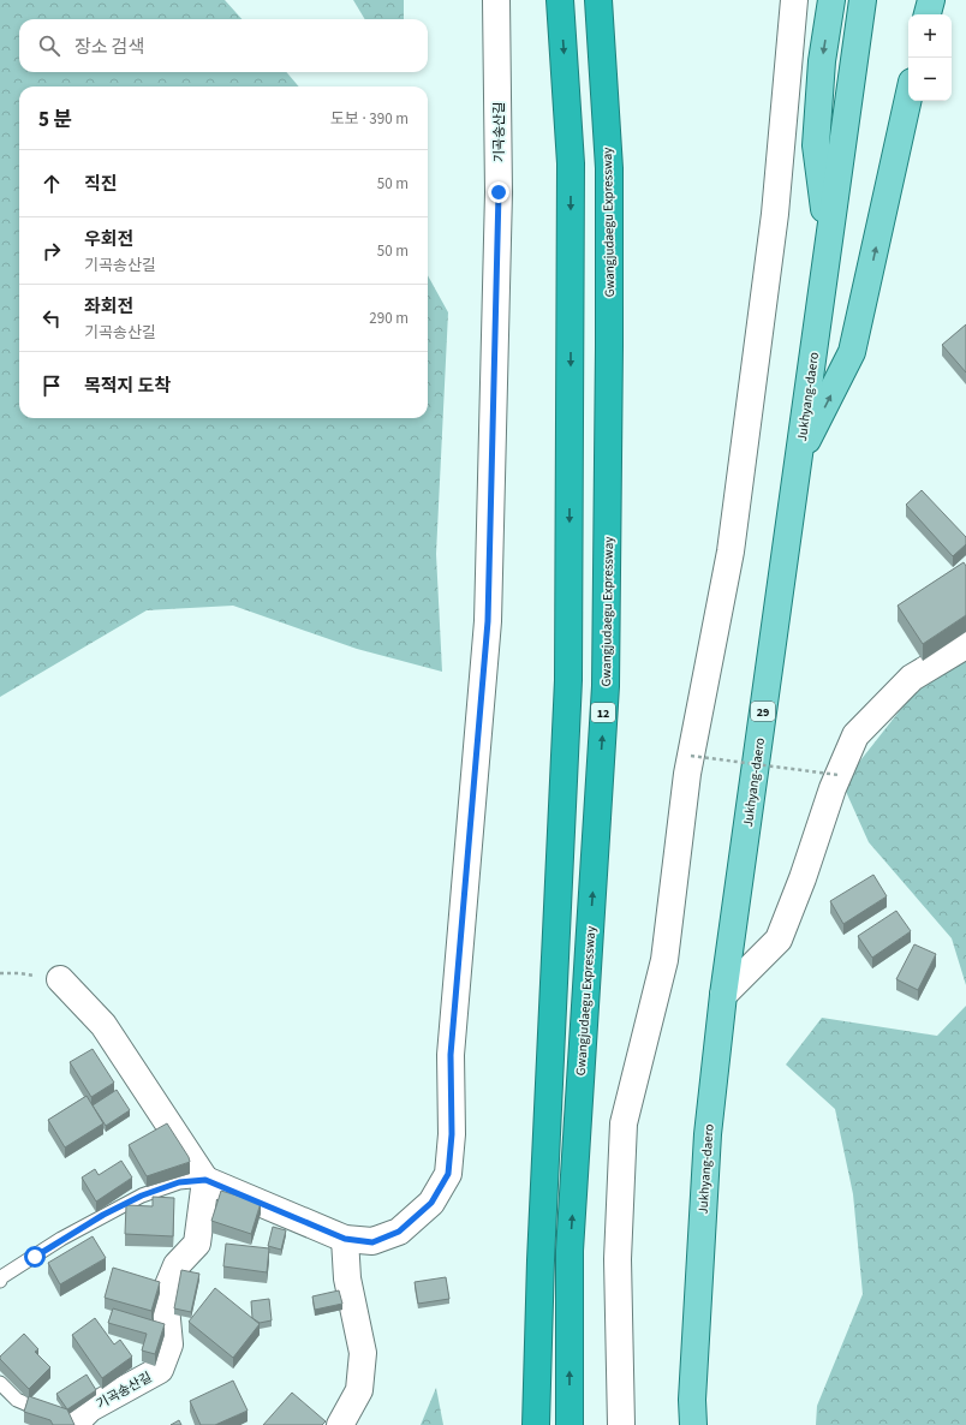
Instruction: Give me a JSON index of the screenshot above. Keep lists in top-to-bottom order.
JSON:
{
  "streets": {
    "highway": ["Gwangjudaegu Expressway", "12"],
    "main road": ["Jukhyang-daero", "29"],
    "street": ["기곡송산길"]
  },
  "page": {
    "map_buttons": ["+", "−"],
    "search": "장소 검색",
    "heading": ["5 분", "도보 · 390 m"],
    "list": [
      ["직진", "50 m"],
      ["우회전", "기곡송산길", "50 m"],
      ["좌회전", "기곡송산길", "290 m"],
      "목적지 도착"
    ]
  }
}
